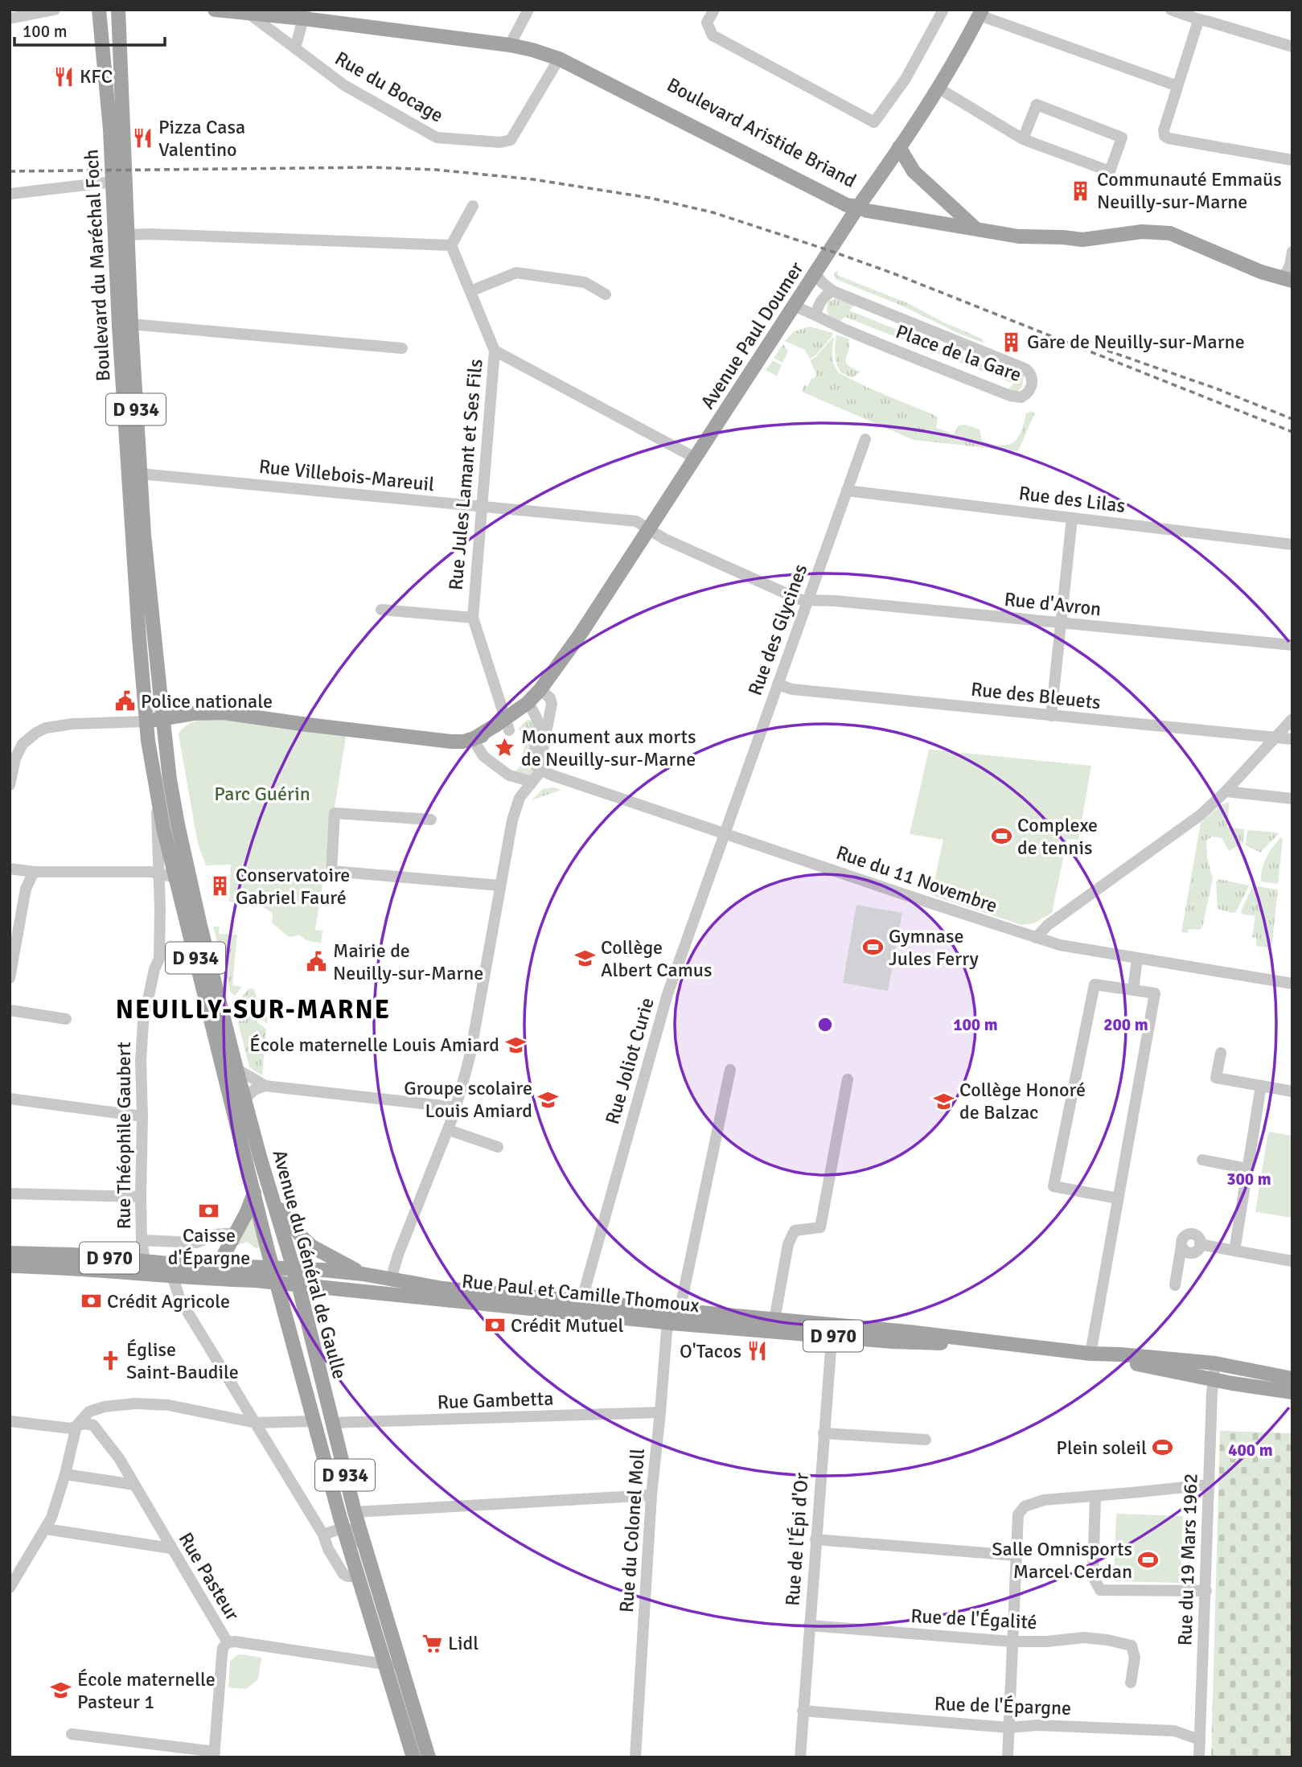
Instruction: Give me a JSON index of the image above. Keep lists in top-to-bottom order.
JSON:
{
  "streets": {
    "main road": [
      "Boulevard Aristide Briand",
      "Boulevard du Maréchal Foch",
      "Avenue Paul Doumer",
      "D 934",
      "D 970",
      "Avenue du Général de Gaulle",
      "Rue Paul et Camille Thomoux"
    ],
    "street": [
      "Rue du Bocage",
      "Place de la Gare",
      "Rue Jules Lamant et Ses Fils",
      "Rue Villebois-Mareuil",
      "Rue des Lilas",
      "Rue d'Avron",
      "Rue des Glycines",
      "Rue des Bleuets",
      "Rue du 11 Novembre",
      "Rue Joliot Curie",
      "Rue Théophile Gaubert",
      "Rue Gambetta",
      "Rue du Colonel Moll",
      "Rue de l'Épi d'Or",
      "Rue du 19 Mars 1962",
      "Rue Pasteur",
      "Rue de l'Égalité",
      "Rue de l'Épargne"
    ]
  },
  "crossings": [
    ["Rue du Bocage", "Boulevard Aristide Briand"],
    ["Boulevard Aristide Briand", "Avenue Paul Doumer"],
    ["Boulevard du Maréchal Foch", "Avenue Paul Doumer"],
    ["Boulevard du Maréchal Foch", "Rue Villebois-Mareuil"],
    ["Boulevard du Maréchal Foch", "Avenue du Général de Gaulle"],
    ["Avenue Paul Doumer", "Place de la Gare"],
    ["Avenue Paul Doumer", "Rue Jules Lamant et Ses Fils"],
    ["Avenue Paul Doumer", "Rue Villebois-Mareuil"],
    ["Avenue Paul Doumer", "Rue d'Avron"],
    ["Avenue Paul Doumer", "Avenue du Général de Gaulle"],
    ["D 934", "Avenue du Général de Gaulle"],
    ["D 934", "Rue Pasteur"],
    ["Rue Jules Lamant et Ses Fils", "Rue Villebois-Mareuil"],
    ["Rue Villebois-Mareuil", "Rue d'Avron"],
    ["Rue des Lilas", "Rue des Glycines"],
    ["Rue d'Avron", "Rue des Glycines"],
    ["Rue des Glycines", "Rue des Bleuets"],
    ["Rue des Glycines", "Rue du 11 Novembre"],
    ["Rue des Glycines", "Rue Joliot Curie"],
    ["Rue du 11 Novembre", "Rue Joliot Curie"],
    ["Rue Joliot Curie", "Rue Paul et Camille Thomoux"],
    ["Rue Théophile Gaubert", "D 970"],
    ["Rue Théophile Gaubert", "Avenue du Général de Gaulle"],
    ["D 970", "Rue Paul et Camille Thomoux"],
    ["Avenue du Général de Gaulle", "Rue Paul et Camille Thomoux"],
    ["Avenue du Général de Gaulle", "Rue Gambetta"],
    ["Avenue du Général de Gaulle", "Rue Pasteur"],
    ["Rue Paul et Camille Thomoux", "Rue du Colonel Moll"],
    ["Rue Paul et Camille Thomoux", "Rue de l'Épi d'Or"],
    ["Rue Paul et Camille Thomoux", "Rue du 19 Mars 1962"],
    ["Rue Gambetta", "Rue du Colonel Moll"],
    ["Rue de l'Épi d'Or", "Rue de l'Égalité"],
    ["Rue de l'Épi d'Or", "Rue de l'Épargne"],
    ["Rue du 19 Mars 1962", "Rue de l'Épargne"]
  ],
  "districts": ["NEUILLY-SUR-MARNE"],
  "parks": ["Parc Guérin"],
  "places": {
    "restaurant": ["KFC", "Pizza Casa Valentino", "O'Tacos"],
    "building": ["Communauté Emmaüs Neuilly-sur-Marne", "Gare de Neuilly-sur-Marne", "Conservatoire Gabriel Fauré"],
    "public building": ["Police nationale", "Mairie de Neuilly-sur-Marne"],
    "place": ["Monument aux morts de Neuilly-sur-Marne"],
    "sports": [
      "Complexe de tennis",
      "Gymnase Jules Ferry",
      "Plein soleil",
      "Salle Omnisports Marcel Cerdan"
    ],
    "school or university": [
      "Collège Albert Camus",
      "École maternelle Louis Amiard",
      "Groupe scolaire Louis Amiard",
      "Collège Honoré de Balzac",
      "École maternelle Pasteur 1"
    ],
    "bank": ["Caisse d'Épargne", "Crédit Agricole", "Crédit Mutuel"],
    "church": ["Église Saint-Baudile"],
    "supermarket": ["Lidl"]
  },
  "scale_bar": "100 m",
  "rings": [
    "100 m",
    "200 m",
    "300 m",
    "400 m"
  ]
}
